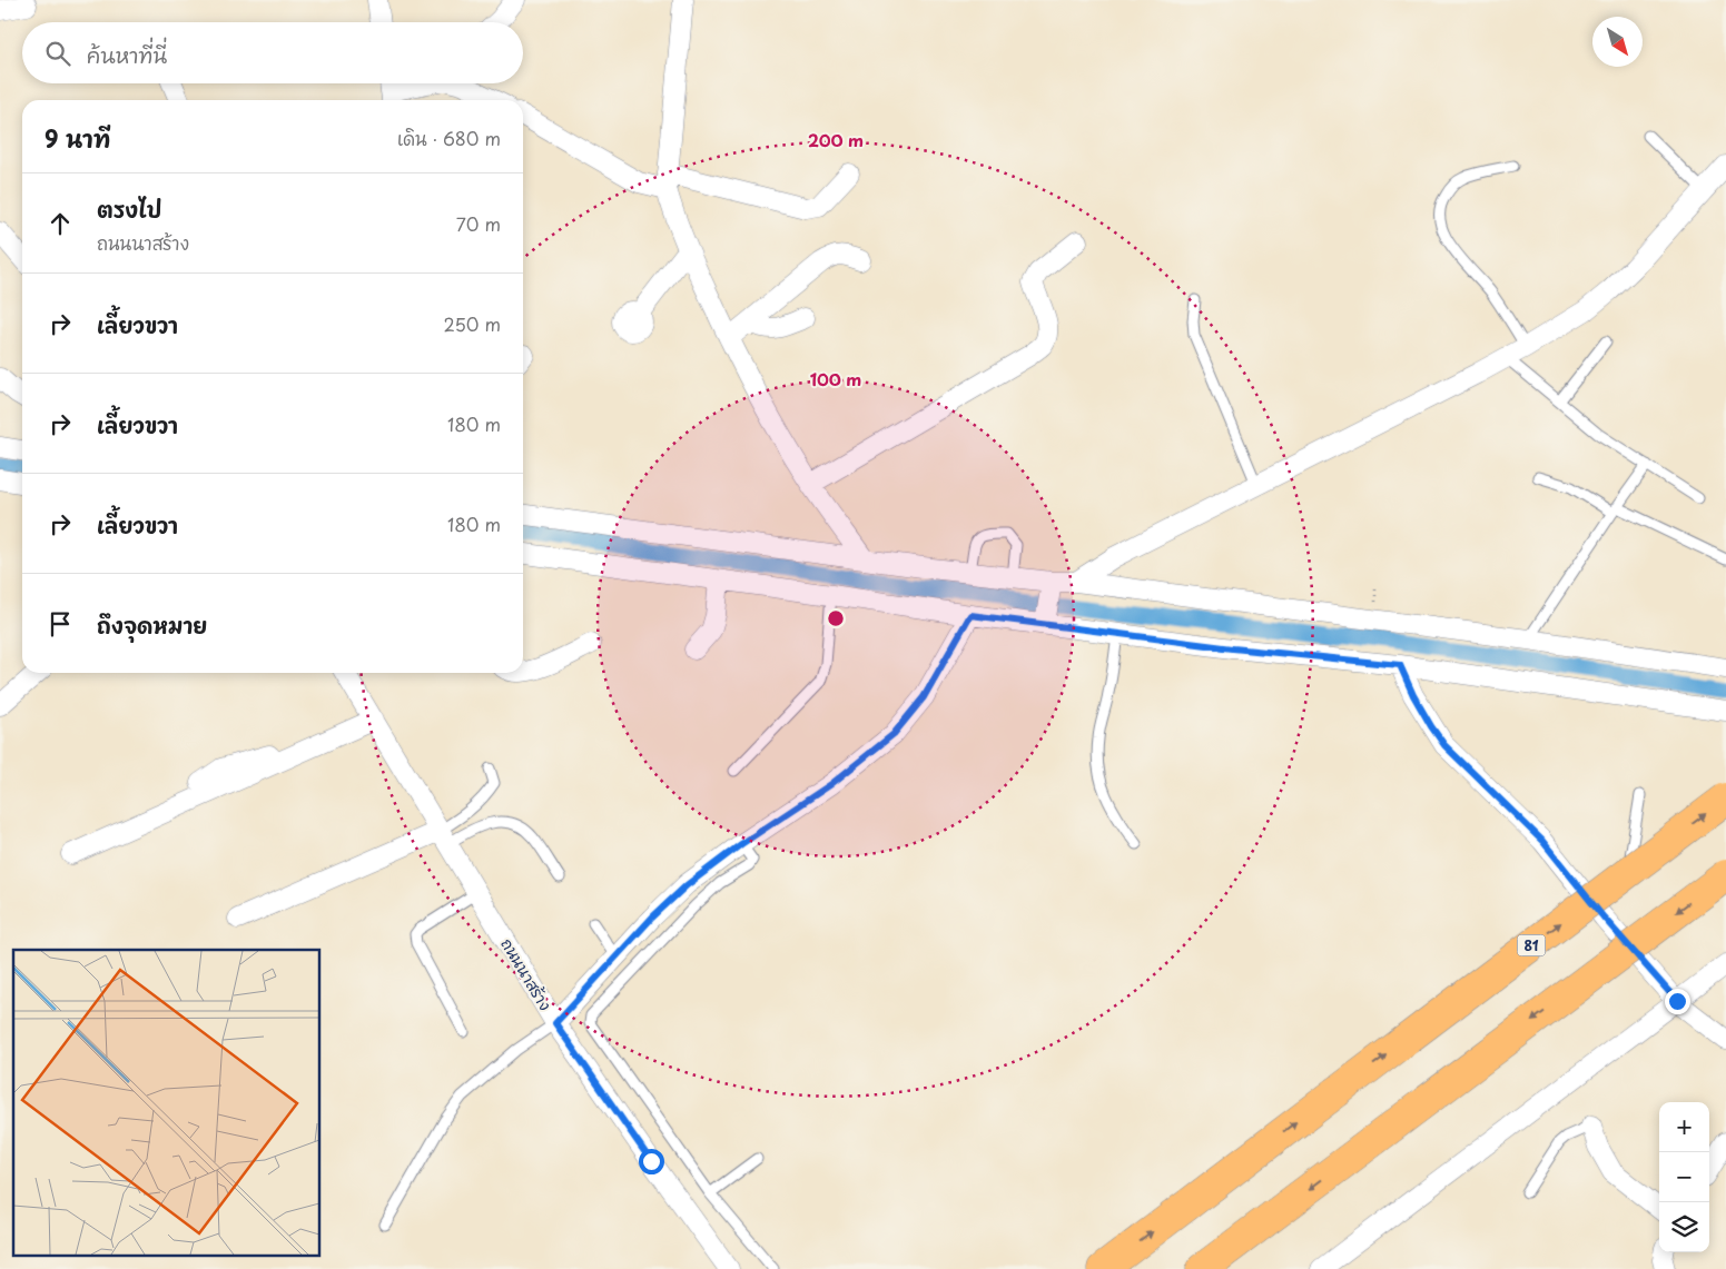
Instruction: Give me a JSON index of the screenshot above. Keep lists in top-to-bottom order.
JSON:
{
  "streets": {
    "highway": ["81"],
    "street": ["ถนนนาสร้าง"]
  },
  "north": "bottom right",
  "page": {
    "search": "ค้นหาที่นี่",
    "heading": ["9 นาที", "เดิน · 680 m"],
    "list": [
      ["ตรงไป", "ถนนนาสร้าง", "70 m"],
      ["เลี้ยวขวา", "250 m"],
      ["เลี้ยวขวา", "180 m"],
      ["เลี้ยวขวา", "180 m"],
      "ถึงจุดหมาย"
    ],
    "map_buttons": ["+", "−"]
  },
  "rings": ["200 m", "100 m"]
}
